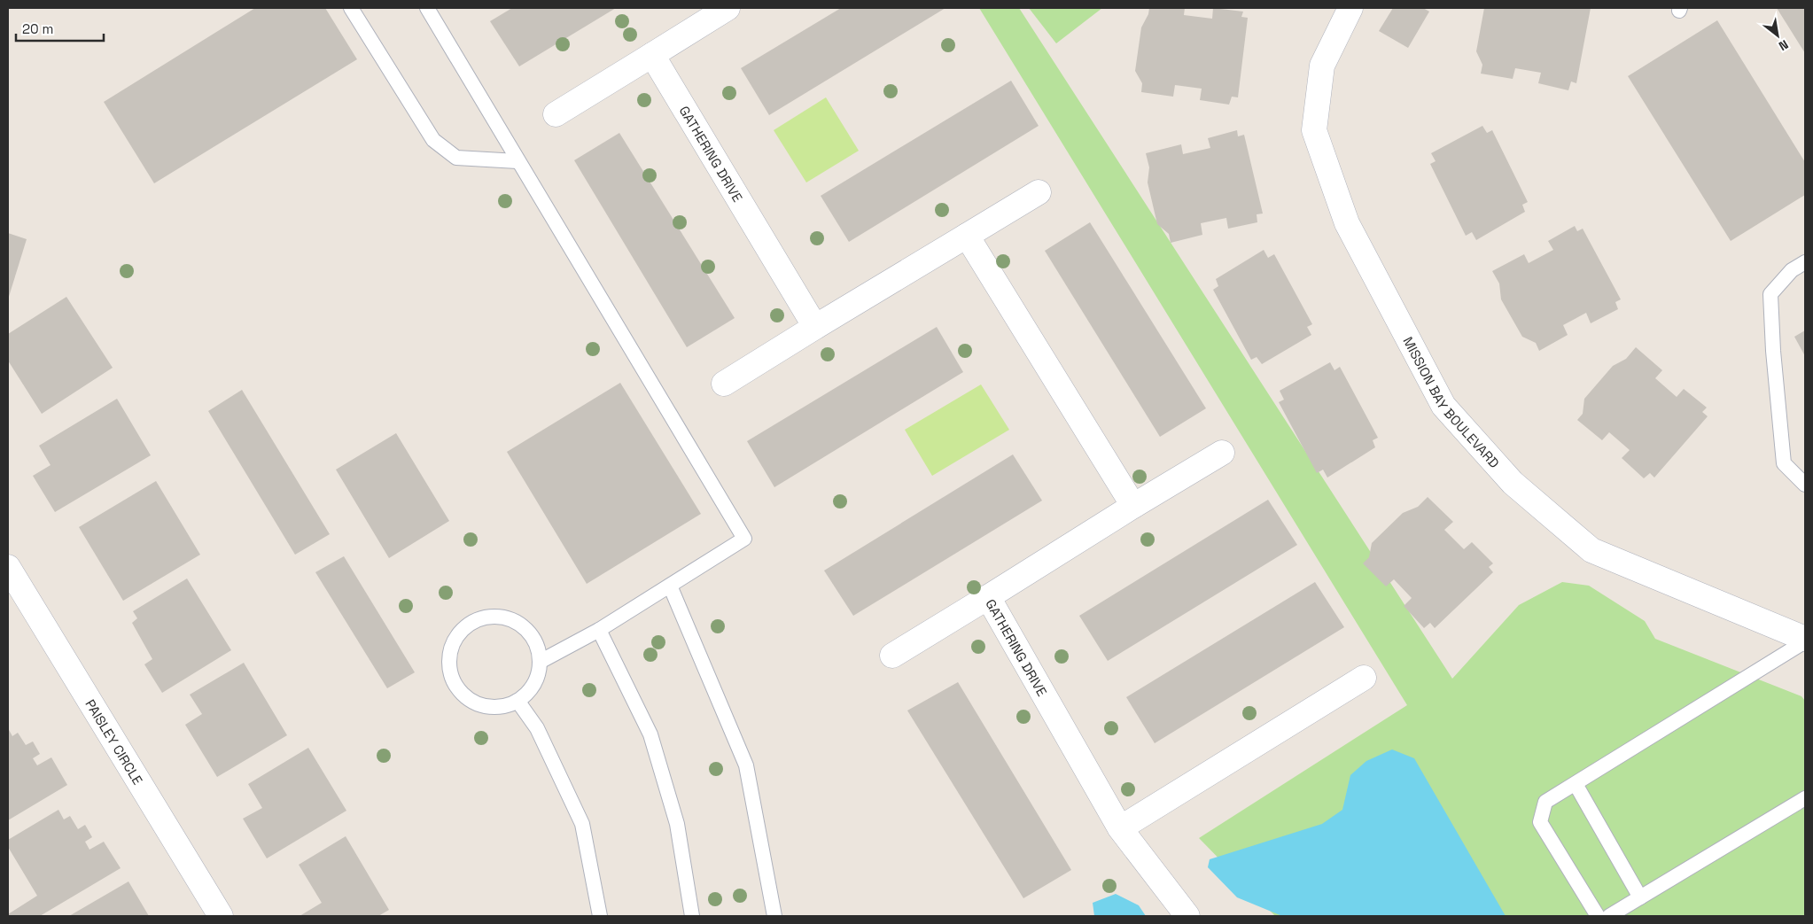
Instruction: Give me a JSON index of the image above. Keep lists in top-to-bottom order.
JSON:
{
  "streets": {
    "street": ["GATHERING DRIVE", "MISSION BAY BOULEVARD", "PAISLEY CIRCLE"]
  },
  "scale_bar": "20 m",
  "north": "bottom right"
}
